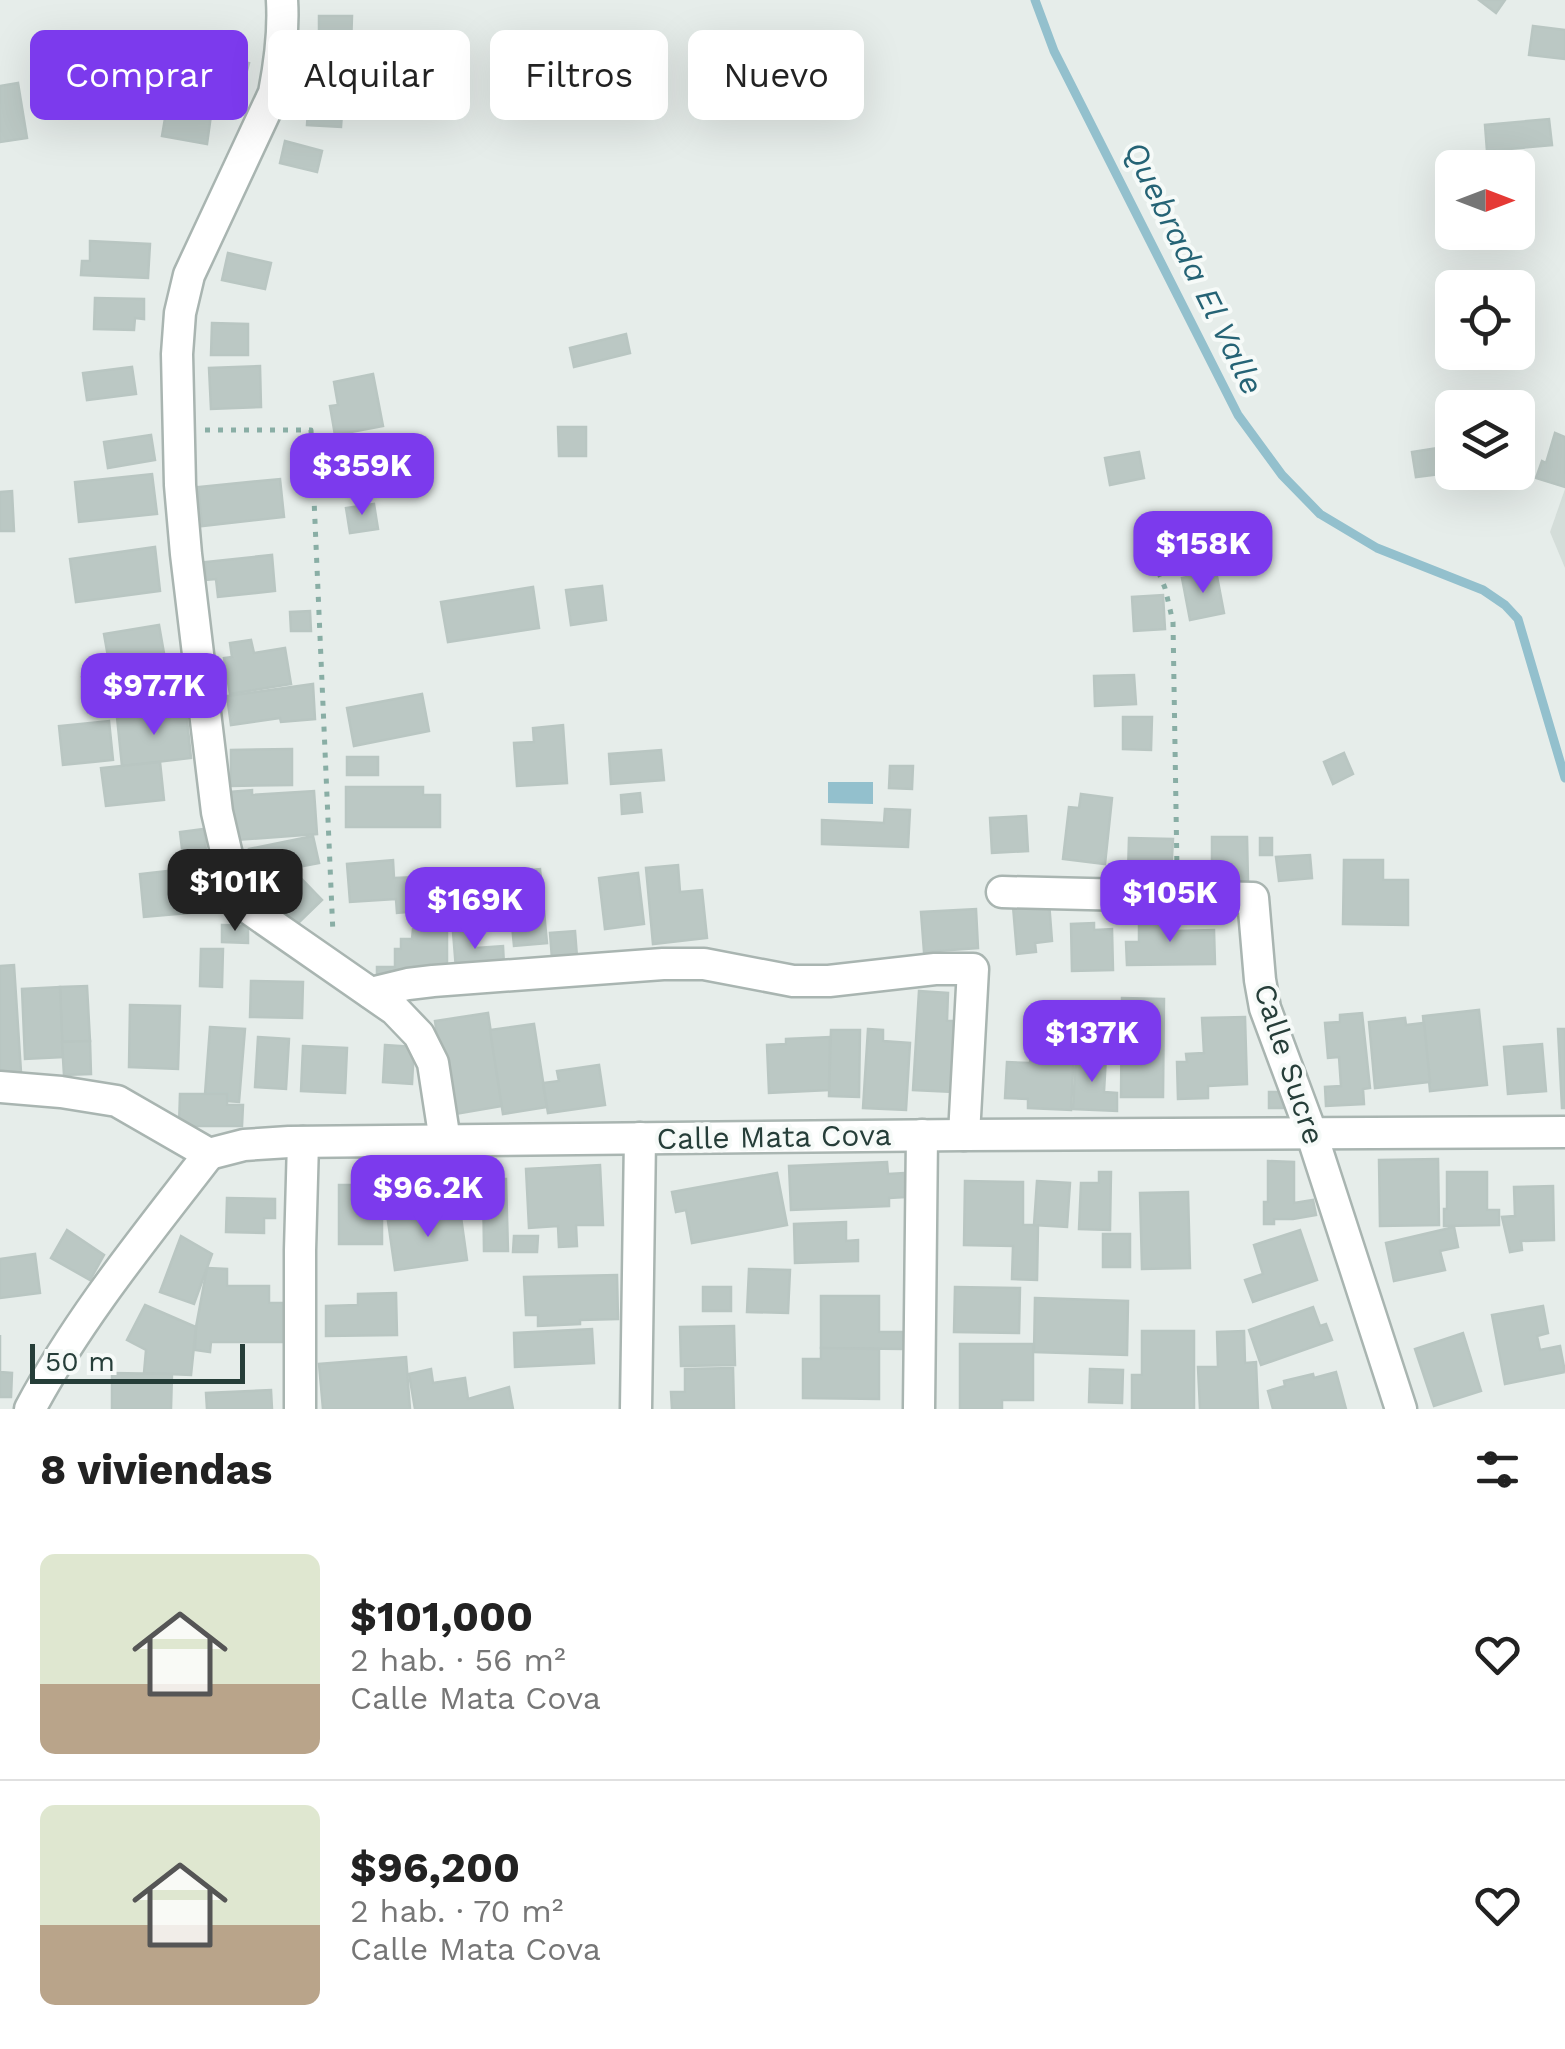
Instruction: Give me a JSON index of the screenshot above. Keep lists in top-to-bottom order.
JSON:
{
  "streets": {
    "street": ["Calle Sucre", "Calle Mata Cova"]
  },
  "crossings": [
    ["Calle Sucre", "Calle Mata Cova"]
  ],
  "water": ["Quebrada El Valle"],
  "scale_bar": "50 m",
  "north": "right",
  "page": {
    "chip": [
      "Comprar",
      "Alquilar",
      "Filtros",
      "Nuevo"
    ],
    "price": [
      "$359K",
      "$158K",
      "$97.7K",
      "$101K",
      "$105K",
      "$169K",
      "$137K",
      "$96.2K"
    ],
    "scale": "50 m",
    "heading": "8 viviendas",
    "list": [
      {
        "name": "$101,000",
        "note": "2 hab. · 56 m² · Calle Mata Cova"
      },
      {
        "name": "$96,200",
        "note": "2 hab. · 70 m² · Calle Mata Cova"
      }
    ]
  }
}
